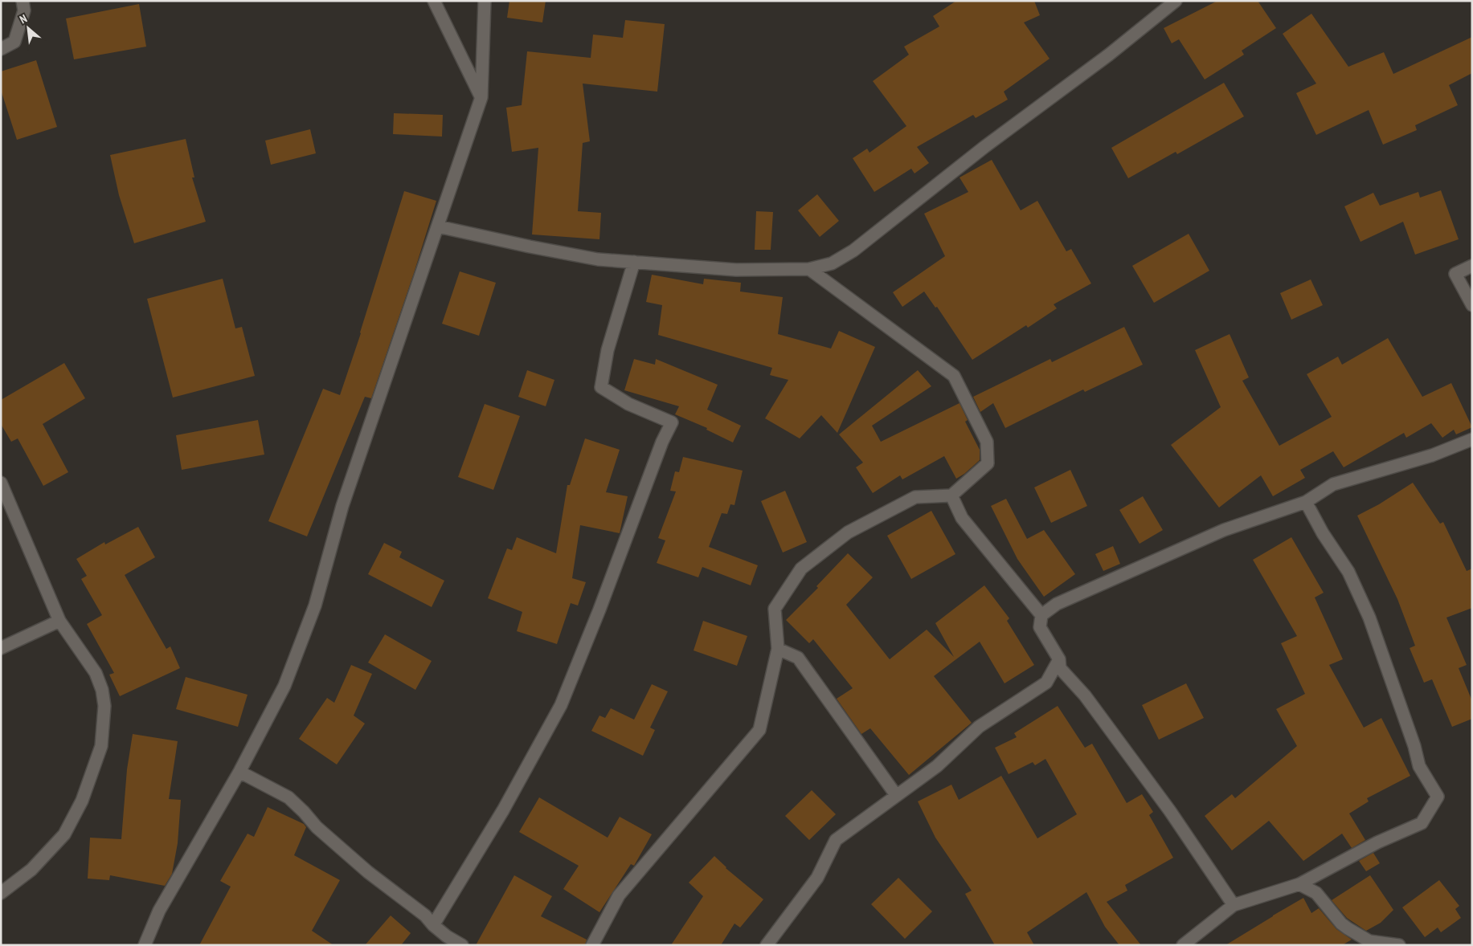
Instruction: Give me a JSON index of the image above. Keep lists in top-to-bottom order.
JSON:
{
  "north": "top left"
}
